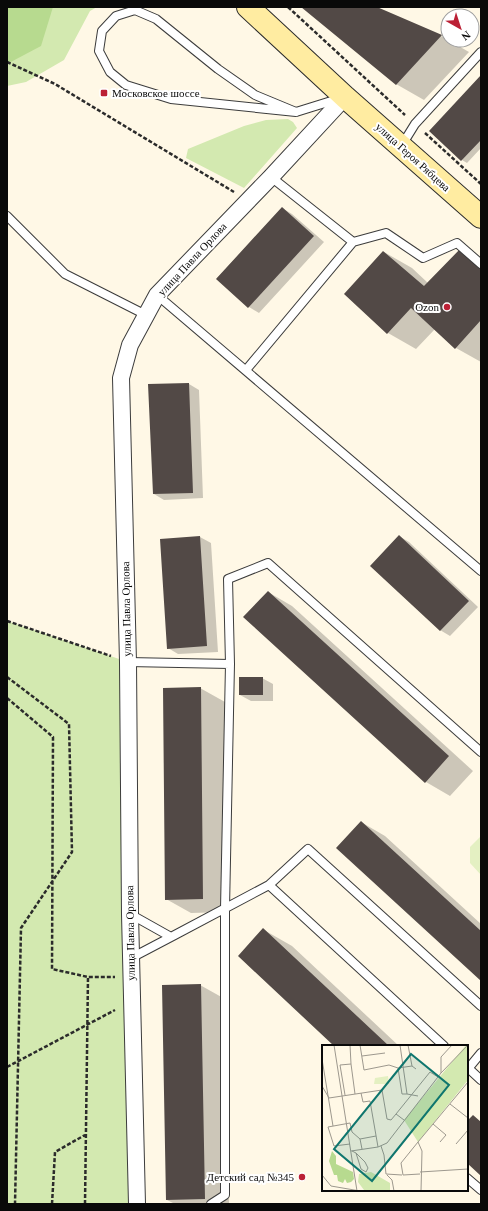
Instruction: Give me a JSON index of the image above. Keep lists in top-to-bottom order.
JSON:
{
  "streets": {
    "main road": ["улица Героя Рябцева"],
    "street": ["улица Павла Орлова"]
  },
  "crossings": [
    ["улица Героя Рябцева", "улица Павла Орлова"]
  ],
  "places": {
    "transit": ["Московское шоссе"],
    "other": ["Ozon", "Детский сад №345"]
  },
  "north": "bottom right"
}
